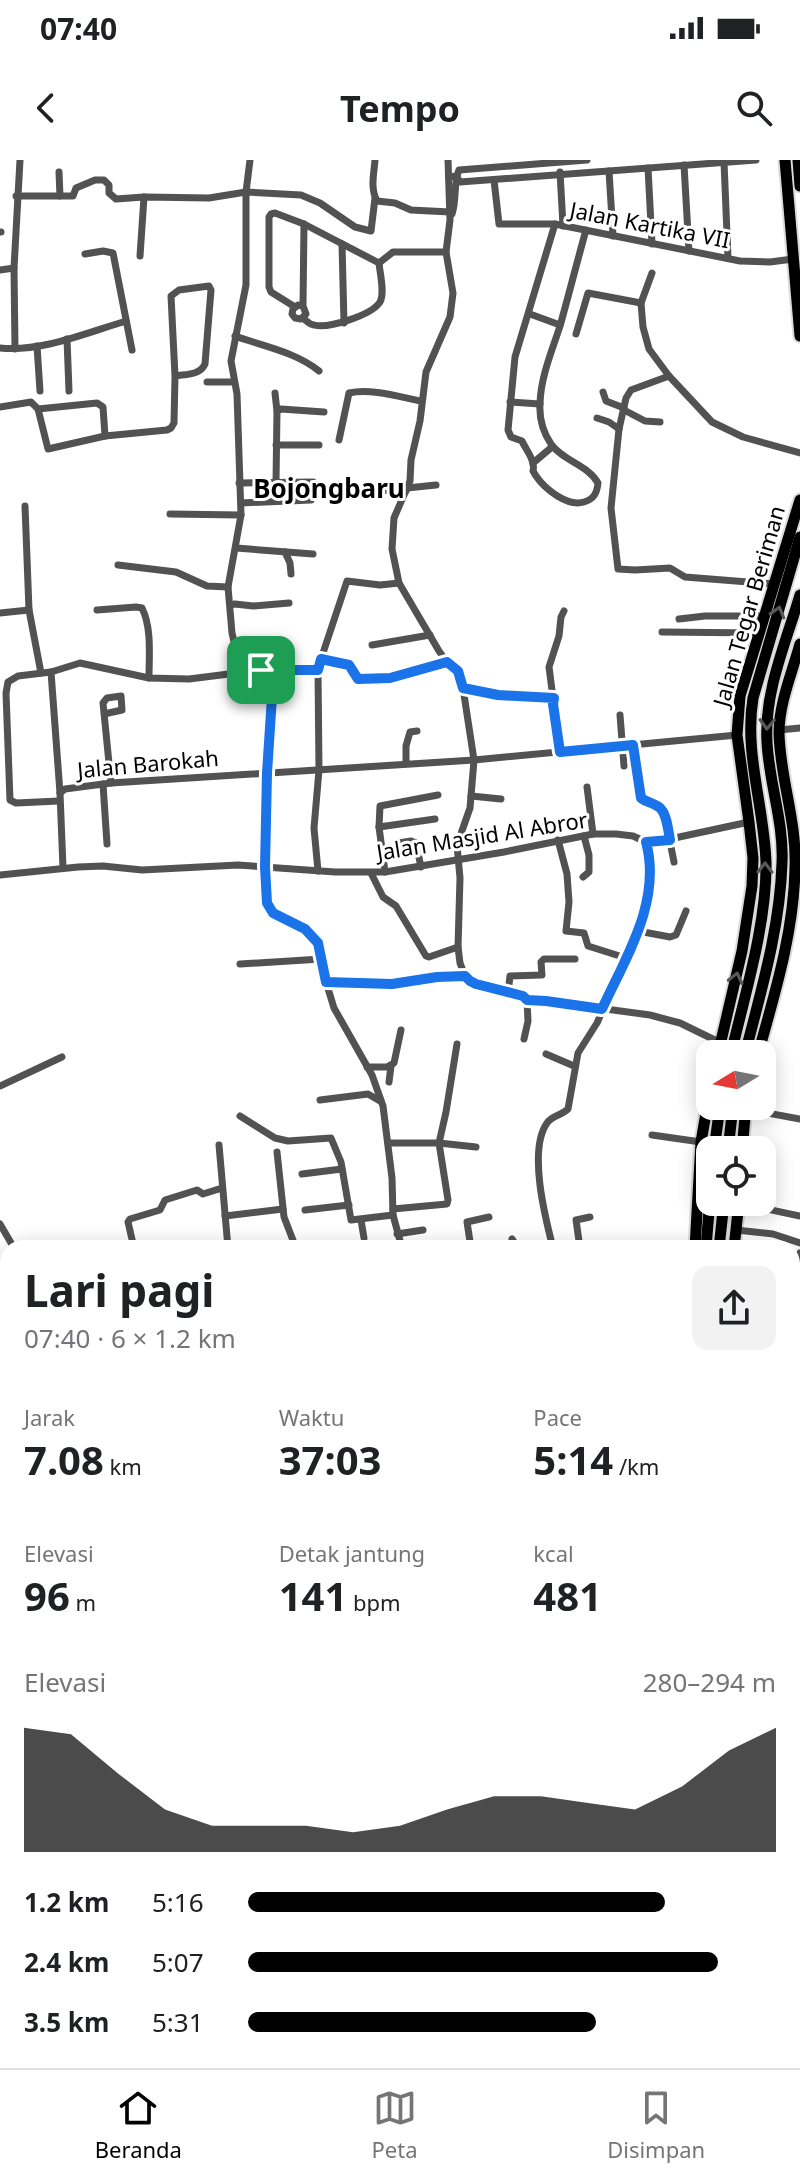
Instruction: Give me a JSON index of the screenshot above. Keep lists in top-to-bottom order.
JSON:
{
  "streets": {
    "main road": ["Jalan Tegar Beriman"],
    "street": ["Jalan Kartika VII", "Jalan Barokah", "Jalan Masjid Al Abror"]
  },
  "crossings": [
    ["Jalan Tegar Beriman", "Jalan Barokah"],
    ["Jalan Tegar Beriman", "Jalan Masjid Al Abror"],
    ["Jalan Barokah", "Jalan Masjid Al Abror"]
  ],
  "districts": ["Bojongbaru"],
  "north": "left",
  "page": {
    "status": "07:40",
    "header": "Tempo",
    "heading": ["Lari pagi", "07:40 · 6 × 1.2 km"],
    "stats": [
      ["Jarak", "7.08 km"],
      ["Waktu", "37:03"],
      ["Pace", "5:14 /km"],
      ["Elevasi", "96 m"],
      ["Detak jantung", "141 bpm"],
      ["kcal", "481"]
    ],
    "chart": ["Elevasi", "280–294 m"],
    "list": [
      {
        "name": "1.2 km",
        "note": "5:16"
      },
      {
        "name": "2.4 km",
        "note": "5:07"
      },
      {
        "name": "3.5 km",
        "note": "5:31"
      }
    ],
    "tabs": ["Beranda", "Peta", "Disimpan"]
  }
}
